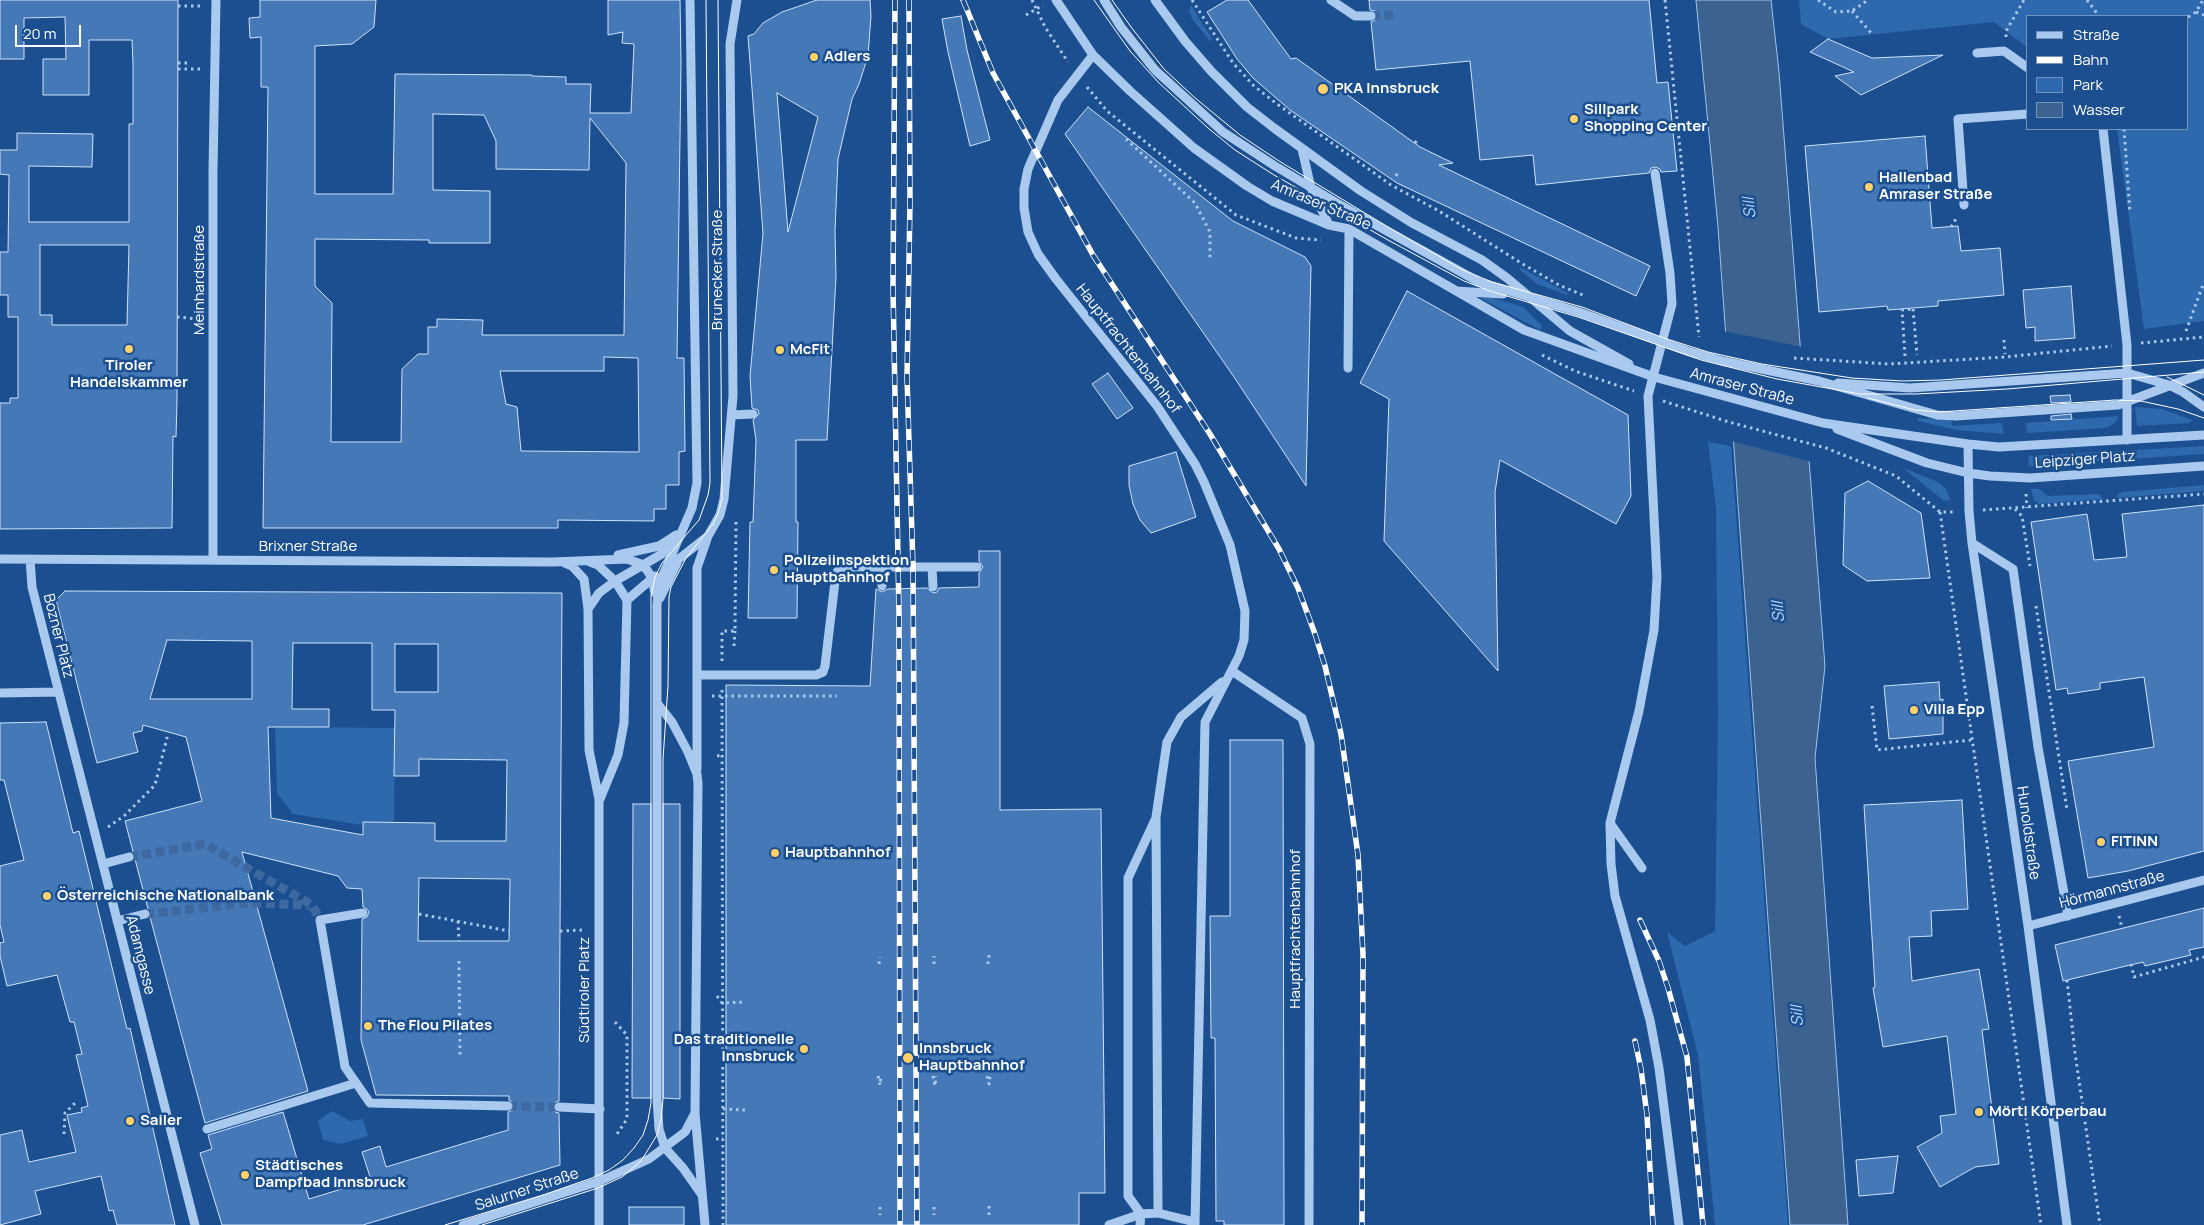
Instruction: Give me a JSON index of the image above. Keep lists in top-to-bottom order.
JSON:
{
  "streets": {
    "street": [
      "Amraser Straße",
      "Brunecker Straße",
      "Meinhardstraße",
      "Hauptfrachtenbahnhof",
      "Leipziger Platz",
      "Brixner Straße",
      "Bozner Platz",
      "Hunoldstraße",
      "Hörmannstraße",
      "Adamgasse",
      "Südtiroler Platz",
      "Salurner Straße"
    ]
  },
  "crossings": [
    ["Amraser Straße", "Hauptfrachtenbahnhof"],
    ["Amraser Straße", "Leipziger Platz"],
    ["Amraser Straße", "Hunoldstraße"],
    ["Meinhardstraße", "Brixner Straße"],
    ["Leipziger Platz", "Hunoldstraße"],
    ["Brixner Straße", "Bozner Platz"],
    ["Brixner Straße", "Südtiroler Platz"],
    ["Bozner Platz", "Adamgasse"],
    ["Hunoldstraße", "Hörmannstraße"],
    ["Südtiroler Platz", "Salurner Straße"]
  ],
  "water": ["Sill"],
  "places": [
    "Adlers",
    "PKA Innsbruck",
    "Sillpark Shopping Center",
    "Hallenbad Amraser Straße",
    "Tiroler Handelskammer",
    "McFit",
    "Polizeiinspektion Hauptbahnhof",
    "Villa Epp",
    "FITINN",
    "Hauptbahnhof",
    "Österreichische Nationalbank",
    "The Flou Pilates",
    "Das traditionelle Innsbruck",
    "Innsbruck Hauptbahnhof",
    "Mörtl Körperbau",
    "Sailer",
    "Städtisches Dampfbad Innsbruck"
  ],
  "legend": [
    "Straße",
    "Bahn",
    "Park",
    "Wasser"
  ],
  "scale_bar": "20 m"
}
